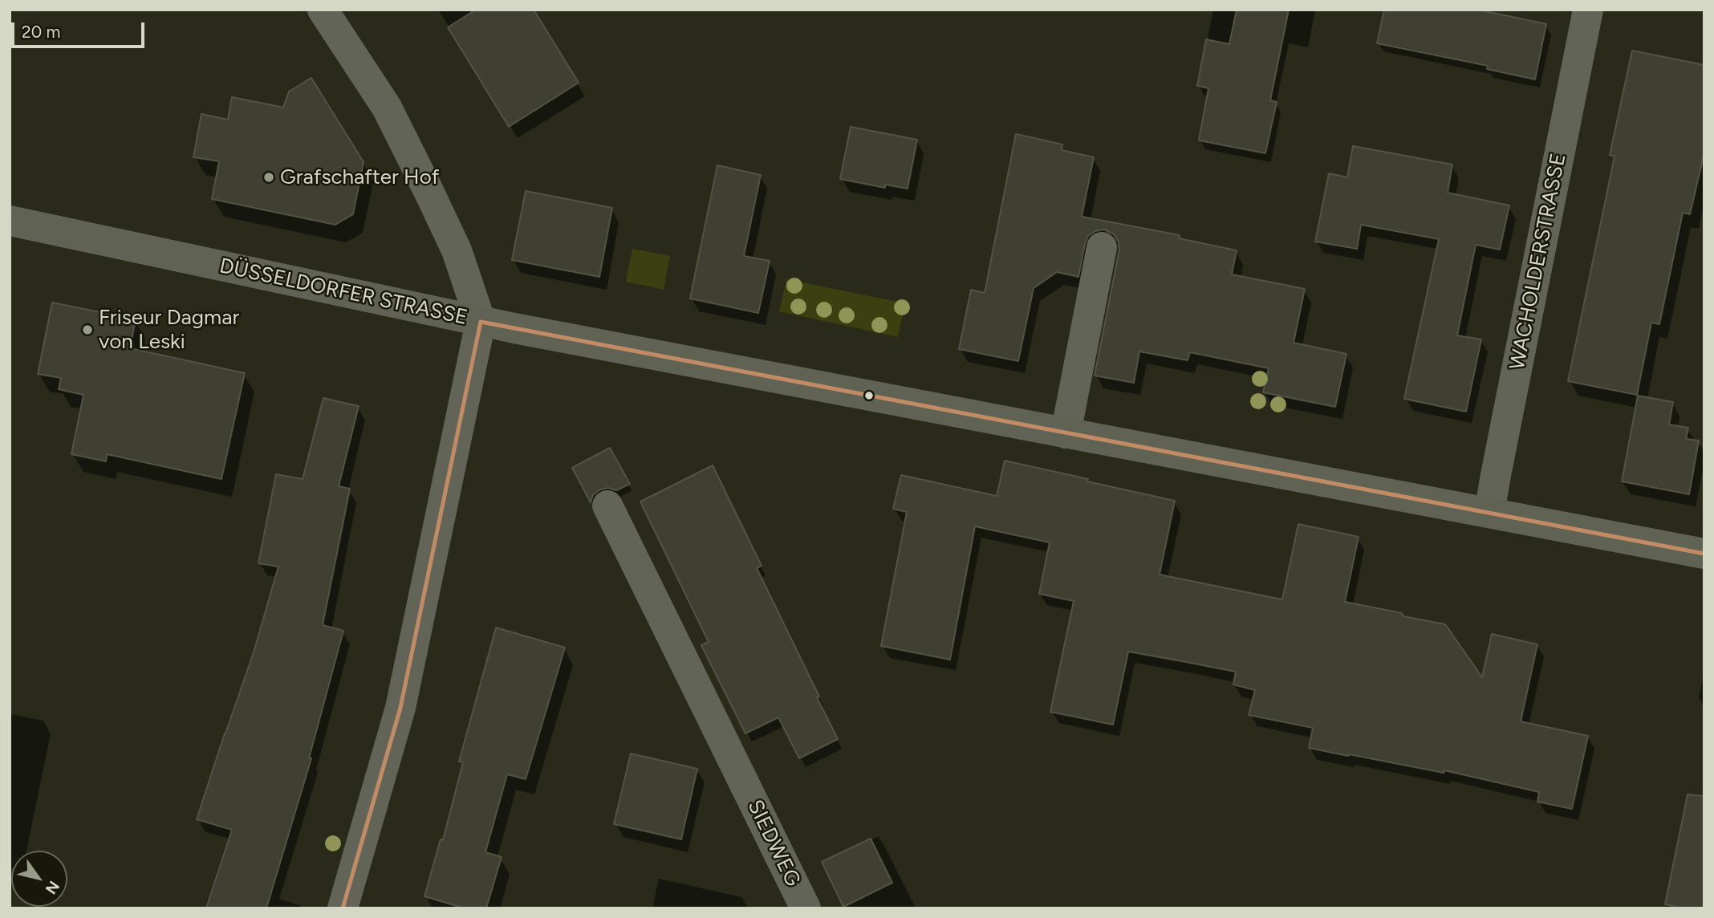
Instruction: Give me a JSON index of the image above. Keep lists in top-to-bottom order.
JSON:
{
  "streets": {
    "main road": ["DÜSSELDORFER STRASSE"],
    "street": ["WACHOLDERSTRASSE", "SIEDWEG"]
  },
  "crossings": [
    ["WACHOLDERSTRASSE", "DÜSSELDORFER STRASSE"]
  ],
  "places": ["Grafschafter Hof", "Friseur Dagmar von Leski"],
  "scale_bar": "20 m",
  "north": "bottom right"
}
